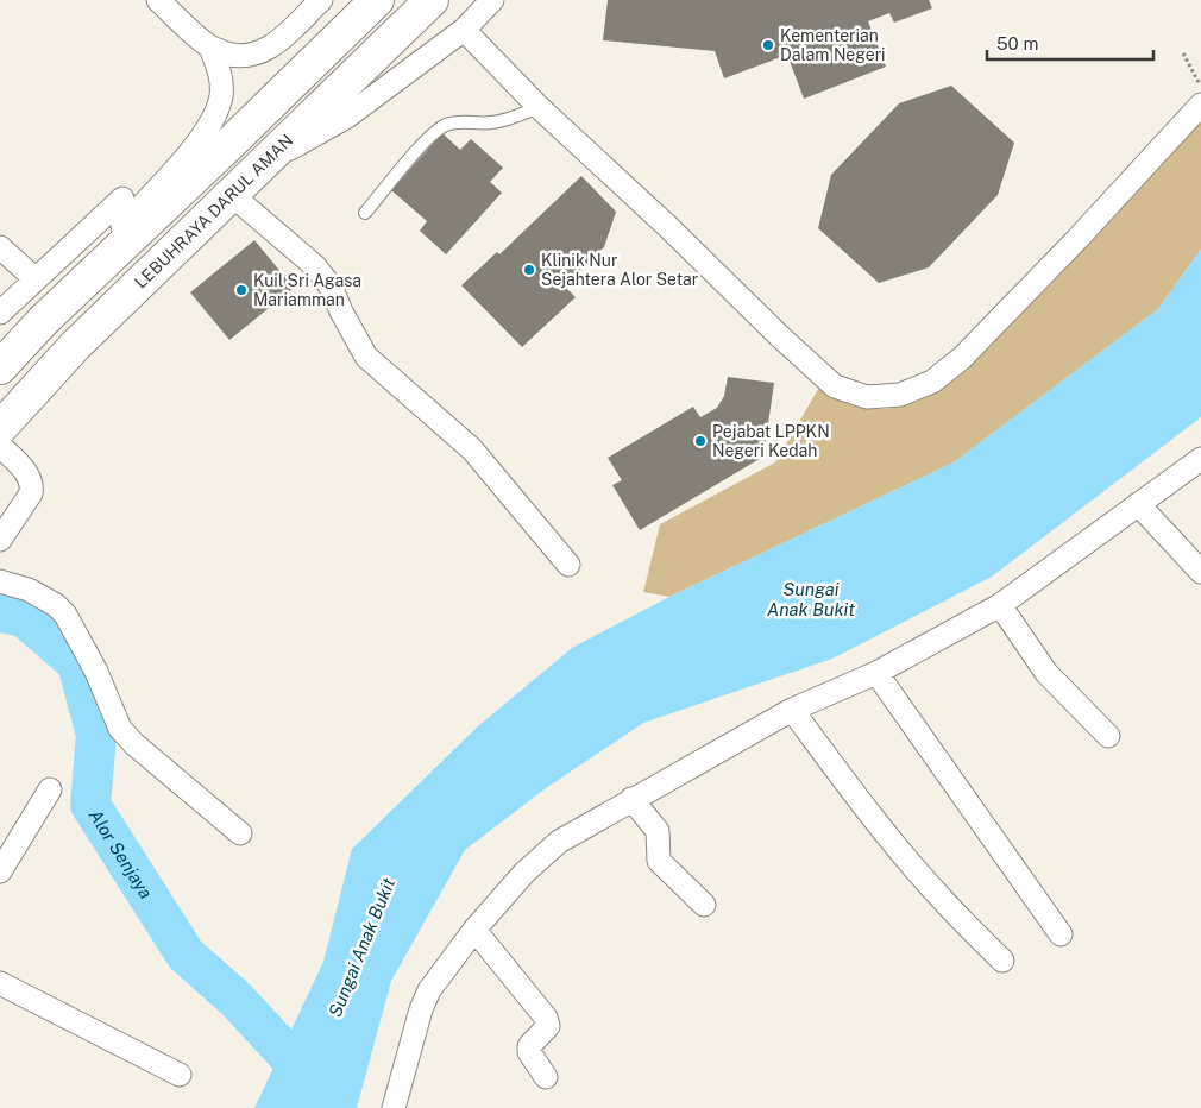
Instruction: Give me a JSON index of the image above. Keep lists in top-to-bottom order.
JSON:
{
  "streets": {
    "highway": ["LEBUHRAYA DARUL AMAN"]
  },
  "water": ["Sungai Anak Bukit", "Alor Senjaya"],
  "places": [
    "Kementerian Dalam Negeri",
    "Klinik Nur Sejahtera Alor Setar",
    "Kuil Sri Agasa Mariamman",
    "Pejabat LPPKN Negeri Kedah"
  ],
  "scale_bar": "50 m"
}
